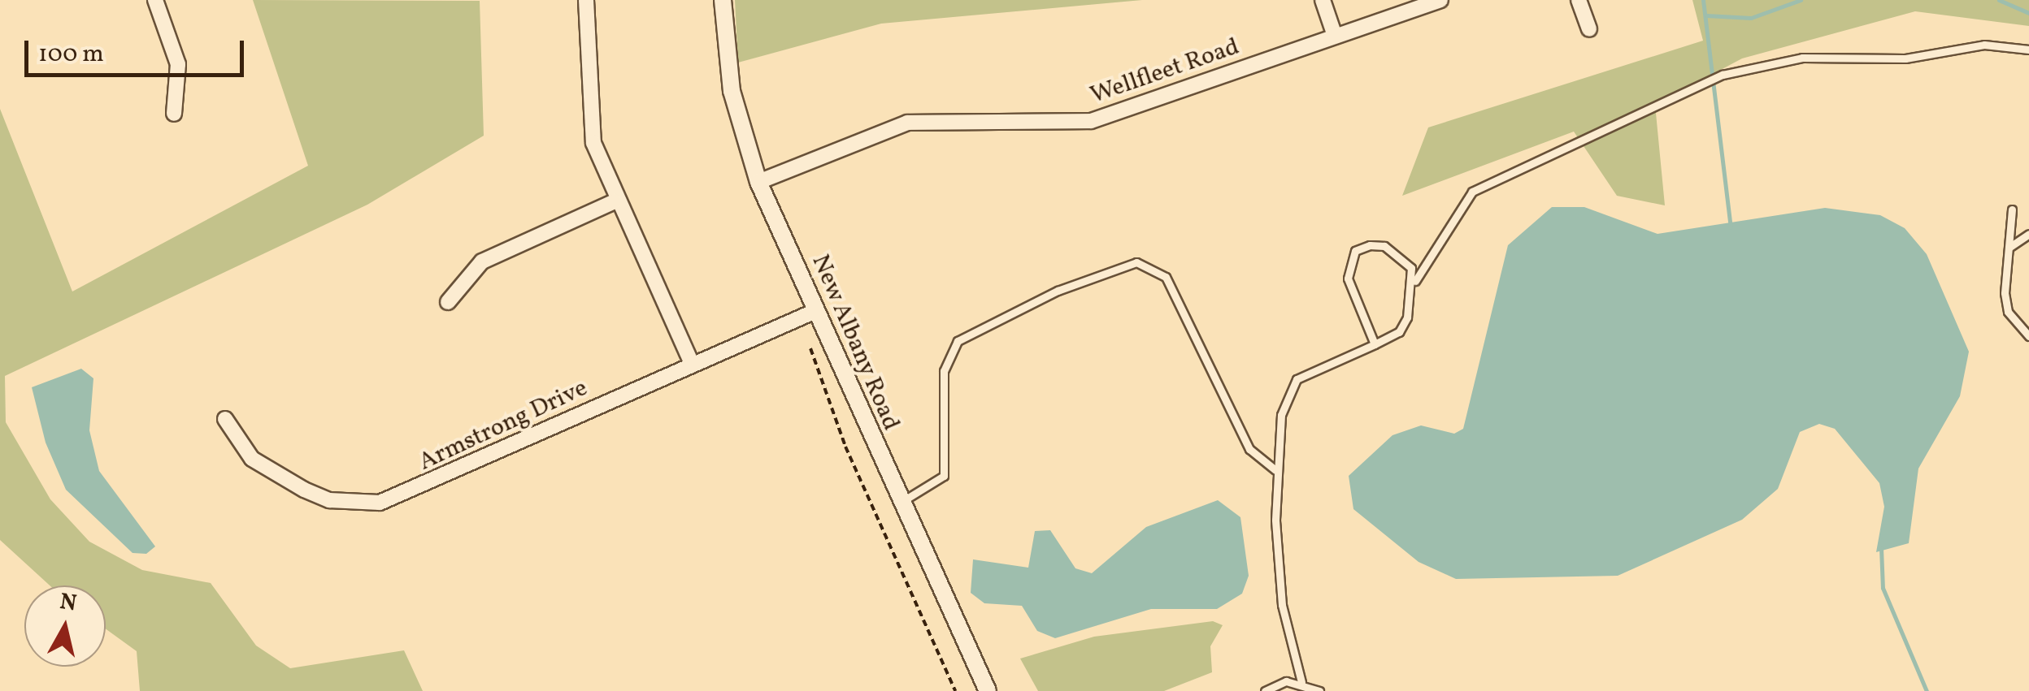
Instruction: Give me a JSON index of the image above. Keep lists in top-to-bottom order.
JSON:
{
  "streets": {
    "street": ["Wellfleet Road", "New Albany Road", "Armstrong Drive"]
  },
  "crossings": [
    ["Wellfleet Road", "New Albany Road"],
    ["New Albany Road", "Armstrong Drive"]
  ],
  "scale_bar": "100 m",
  "north": "top"
}
